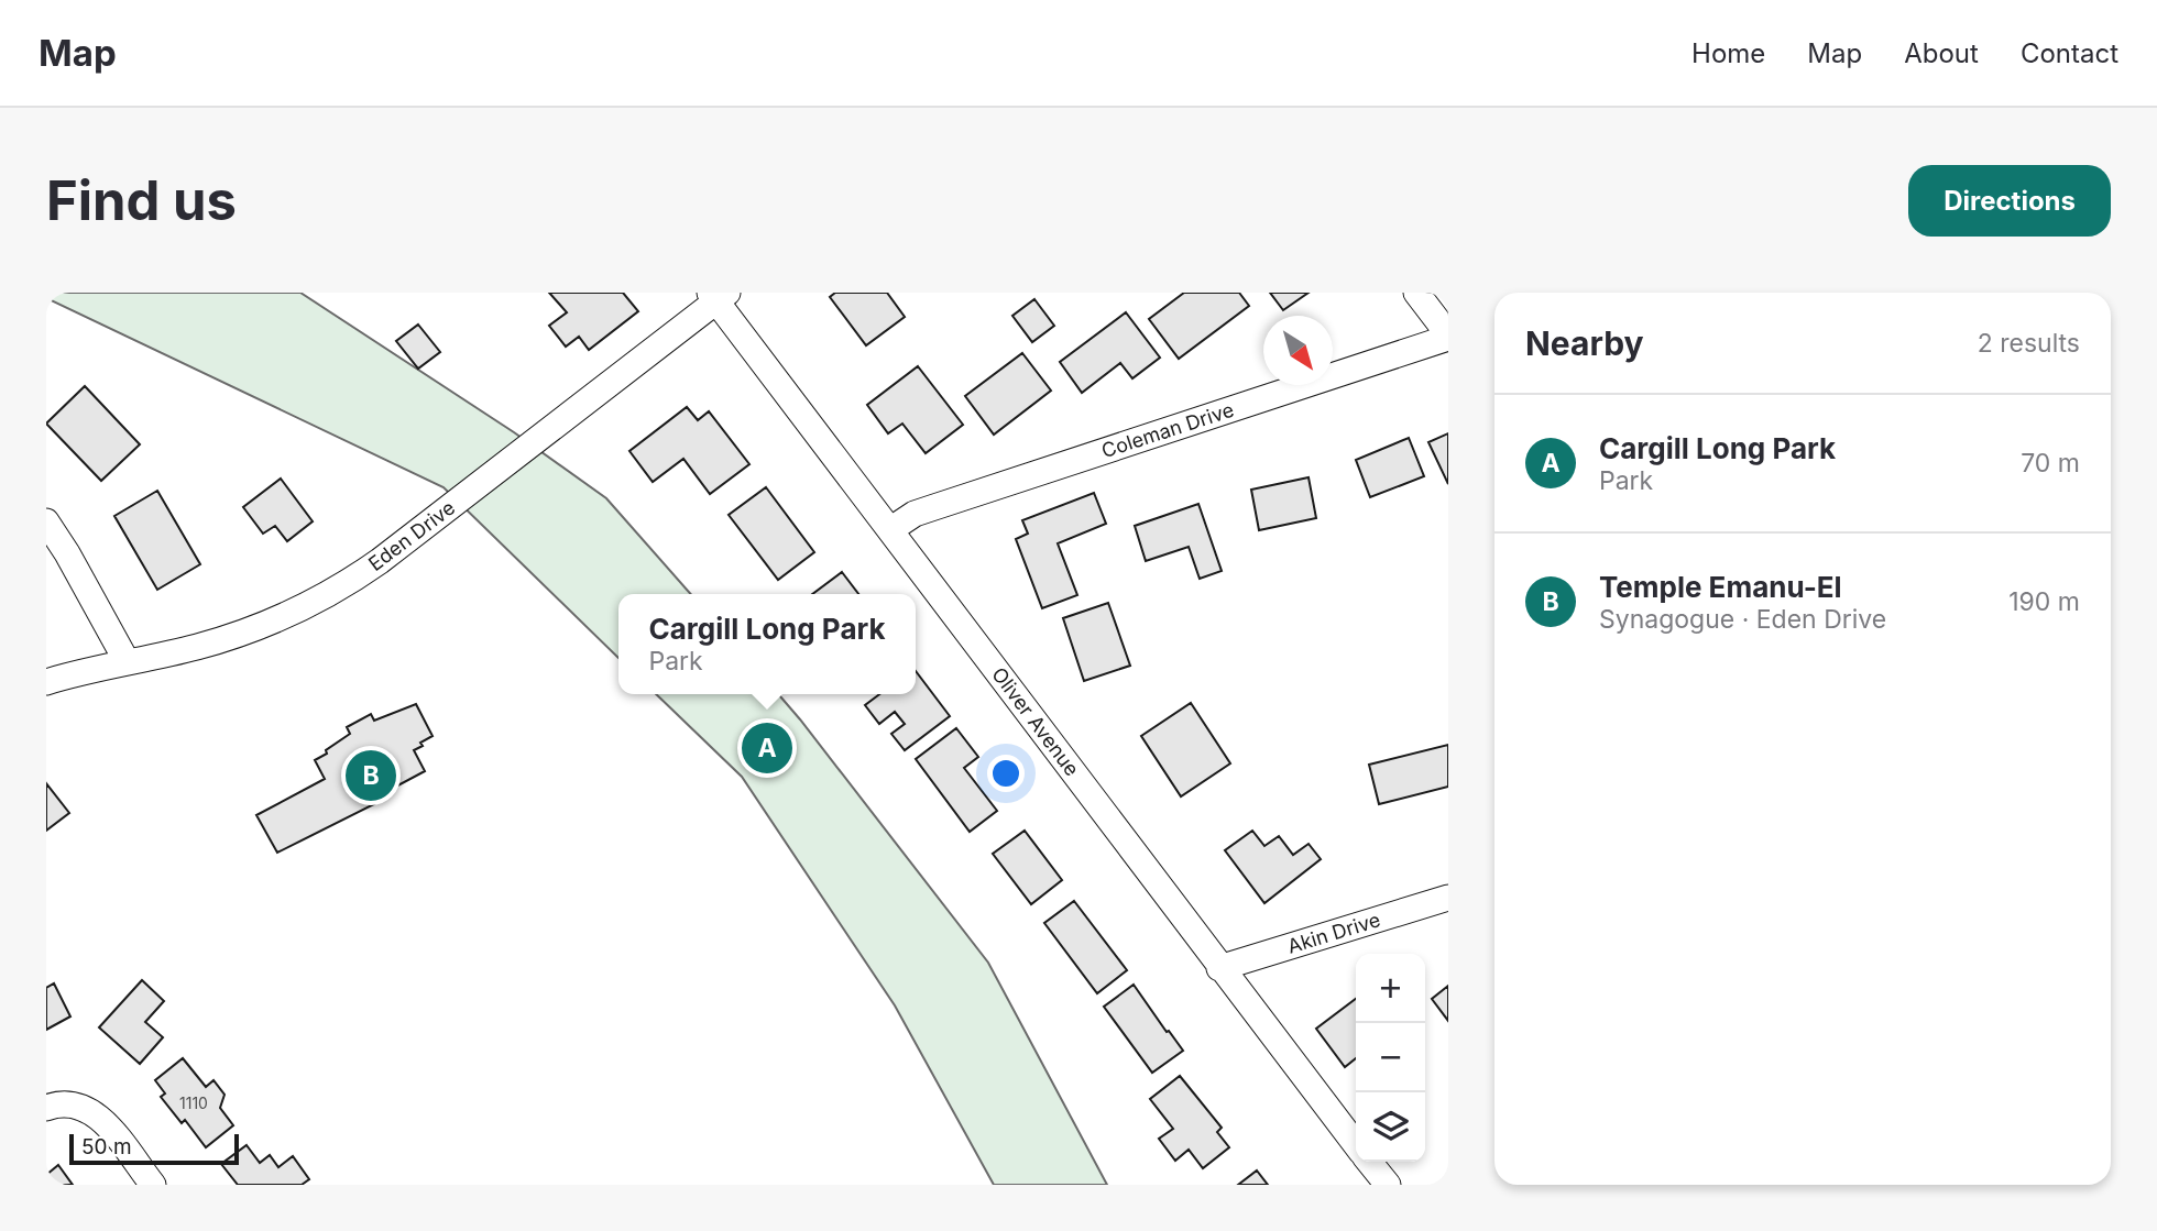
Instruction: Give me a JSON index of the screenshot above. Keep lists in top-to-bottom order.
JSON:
{
  "streets": {
    "street": [
      "Coleman Drive",
      "Eden Drive",
      "Oliver Avenue",
      "Akin Drive"
    ]
  },
  "crossings": [
    ["Coleman Drive", "Oliver Avenue"],
    ["Eden Drive", "Oliver Avenue"],
    ["Oliver Avenue", "Akin Drive"]
  ],
  "house_numbers": ["1110"],
  "scale_bar": "50 m",
  "north": "bottom right",
  "page": {
    "header": "Map",
    "nav": [
      "Home",
      "Map",
      "About",
      "Contact"
    ],
    "buttons": "Directions",
    "title": "Find us",
    "heading": ["Nearby", "2 results"],
    "list": [
      {
        "mark": "A",
        "name": "Cargill Long Park",
        "note": "Park",
        "value": "70 m"
      },
      {
        "mark": "B",
        "name": "Temple Emanu-El",
        "note": "Synagogue · Eden Drive",
        "value": "190 m"
      }
    ],
    "popup": ["Cargill Long Park", "Park"],
    "pins": ["A", "B"],
    "map_buttons": ["+", "−"],
    "scale": "50 m"
  }
}
